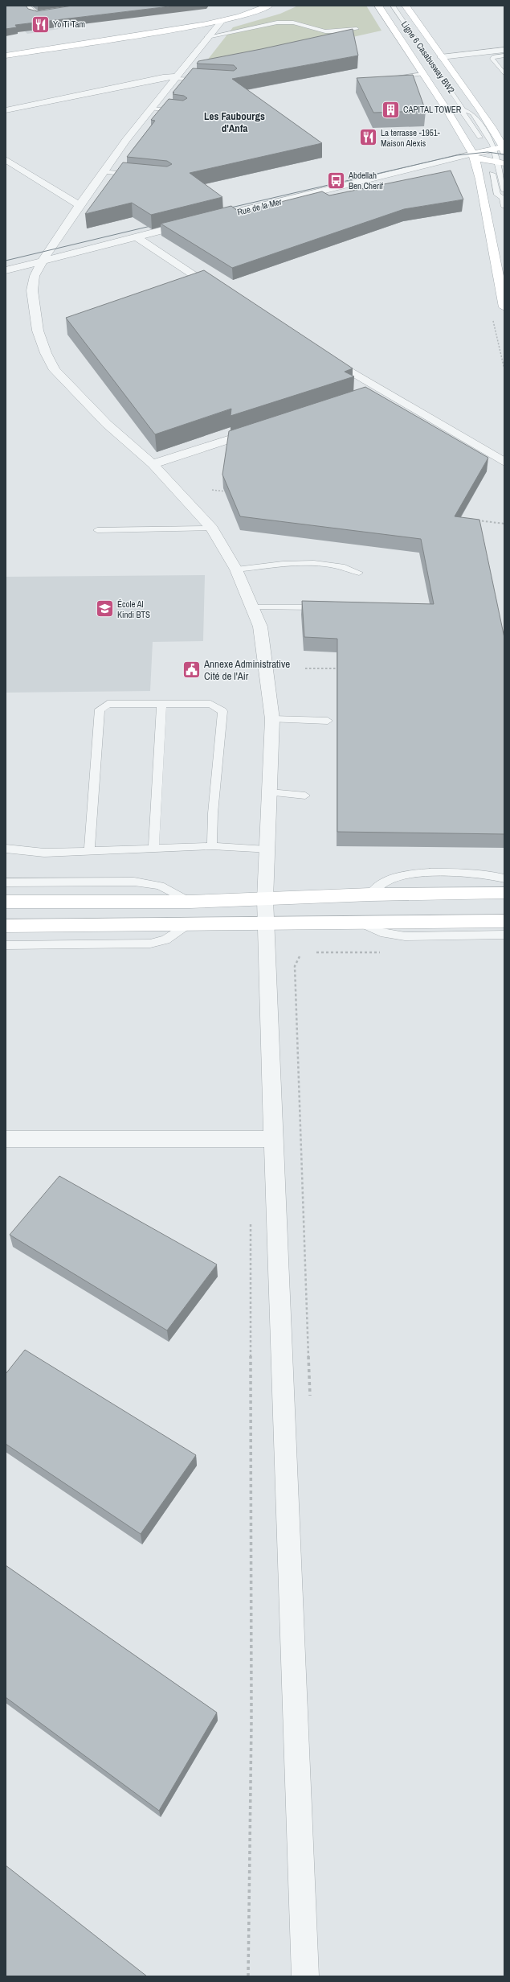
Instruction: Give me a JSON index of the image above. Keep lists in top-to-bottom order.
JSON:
{
  "streets": {
    "street": ["Rue de la Mer"],
    "lane": ["Ligne 6 Casabusway BW2"]
  },
  "districts": ["Les Faubourgs d'Anfa"],
  "places": {
    "restaurant": ["Yo Ti Tam", "La terrasse -1951- Maison Alexis"],
    "building": ["CAPITAL TOWER"],
    "bus stop": ["Abdellah Ben Cherif"],
    "school or university": ["École Al Kindi BTS"],
    "public building": ["Annexe Administrative Cité de l'Air"]
  }
}
